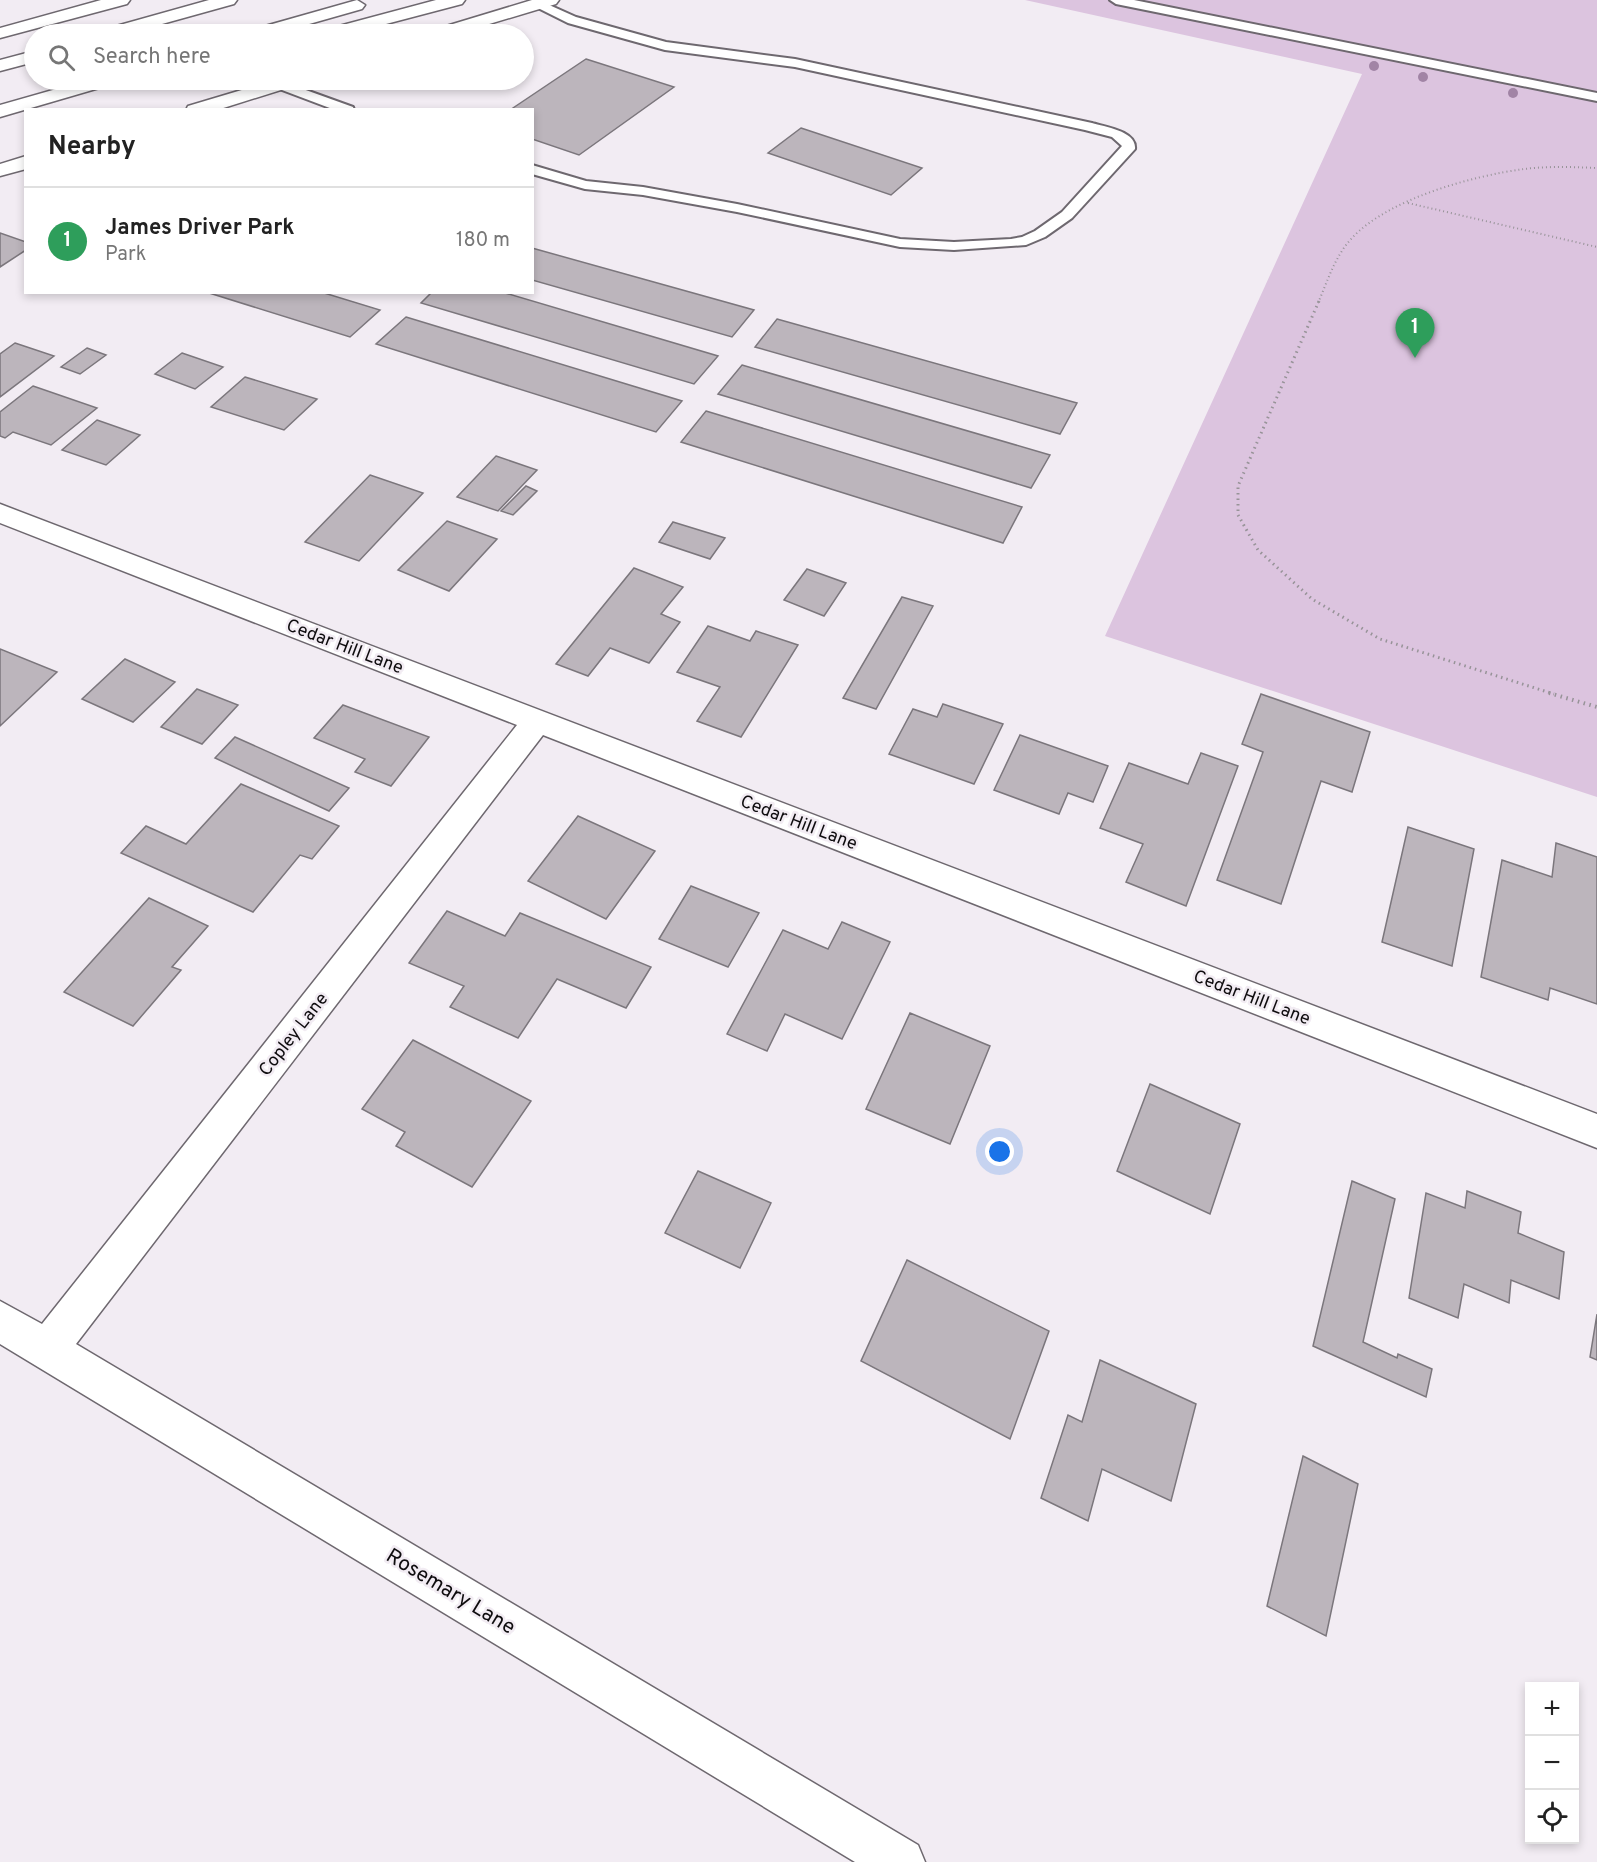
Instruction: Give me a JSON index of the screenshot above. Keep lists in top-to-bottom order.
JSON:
{
  "streets": {
    "main road": ["Cedar Hill Lane", "Copley Lane", "Rosemary Lane"]
  },
  "crossings": [
    ["Cedar Hill Lane", "Copley Lane"],
    ["Copley Lane", "Rosemary Lane"]
  ],
  "page": {
    "search": "Search here",
    "heading": "Nearby",
    "list": [
      {
        "mark": "1",
        "name": "James Driver Park",
        "note": "Park",
        "value": "180 m"
      }
    ],
    "pins": "1",
    "map_buttons": ["+", "−"]
  }
}
